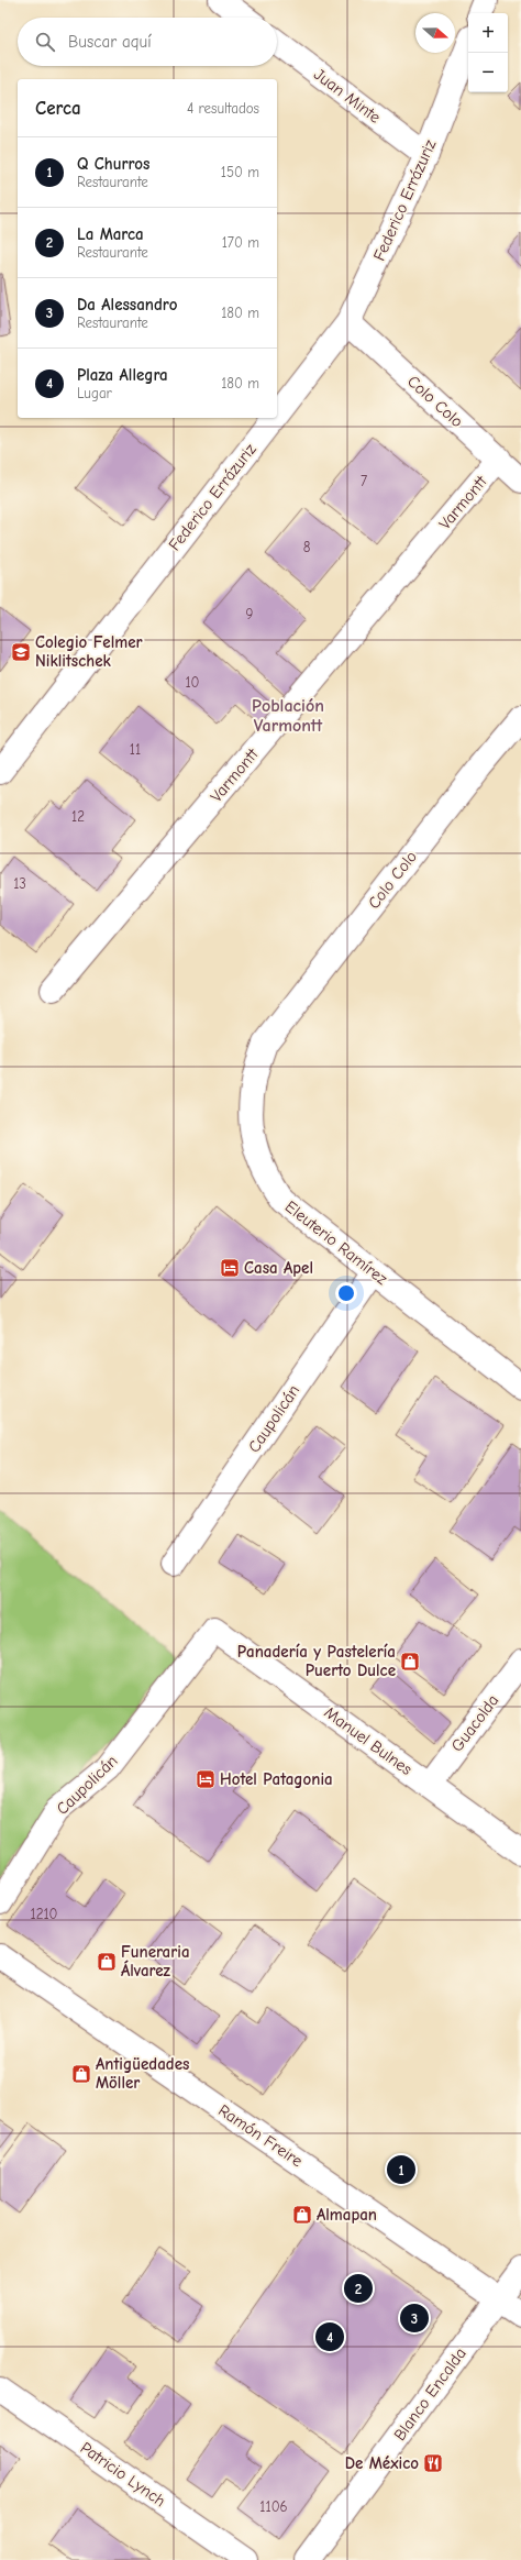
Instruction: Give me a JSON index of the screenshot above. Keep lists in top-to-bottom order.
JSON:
{
  "streets": {
    "street": [
      "Juan Minte",
      "Federico Errázuriz",
      "Colo Colo",
      "Varmontt",
      "Eleuterio Ramírez",
      "Caupolicán",
      "Guacolda",
      "Manuel Bulnes",
      "Ramón Freire",
      "Blanco Encalda",
      "Patricio Lynch"
    ]
  },
  "crossings": [
    ["Juan Minte", "Federico Errázuriz"],
    ["Federico Errázuriz", "Colo Colo"],
    ["Colo Colo", "Varmontt"],
    ["Colo Colo", "Eleuterio Ramírez"],
    ["Eleuterio Ramírez", "Caupolicán"],
    ["Caupolicán", "Manuel Bulnes"],
    ["Guacolda", "Manuel Bulnes"],
    ["Ramón Freire", "Blanco Encalda"]
  ],
  "districts": ["Población Varmontt"],
  "places": {
    "school or university": ["Colegio Felmer Niklitschek"],
    "hotel": ["Casa Apel", "Hotel Patagonia"],
    "shop": [
      "Panadería y Pastelería Puerto Dulce",
      "Funeraria Álvarez",
      "Antigüedades Möller",
      "Almapan"
    ],
    "restaurant": ["De México"]
  },
  "house_numbers": [
    "7",
    "8",
    "9",
    "10",
    "11",
    "12",
    "13",
    "1210",
    "1106"
  ],
  "north": "right",
  "page": {
    "map_buttons": ["+", "−"],
    "search": "Buscar aquí",
    "heading": ["Cerca", "4 resultados"],
    "list": [
      {
        "mark": "1",
        "name": "Q Churros",
        "note": "Restaurante",
        "value": "150 m"
      },
      {
        "mark": "2",
        "name": "La Marca",
        "note": "Restaurante",
        "value": "170 m"
      },
      {
        "mark": "3",
        "name": "Da Alessandro",
        "note": "Restaurante",
        "value": "180 m"
      },
      {
        "mark": "4",
        "name": "Plaza Allegra",
        "note": "Lugar",
        "value": "180 m"
      }
    ],
    "pins": [
      "1",
      "2",
      "3",
      "4"
    ]
  }
}
